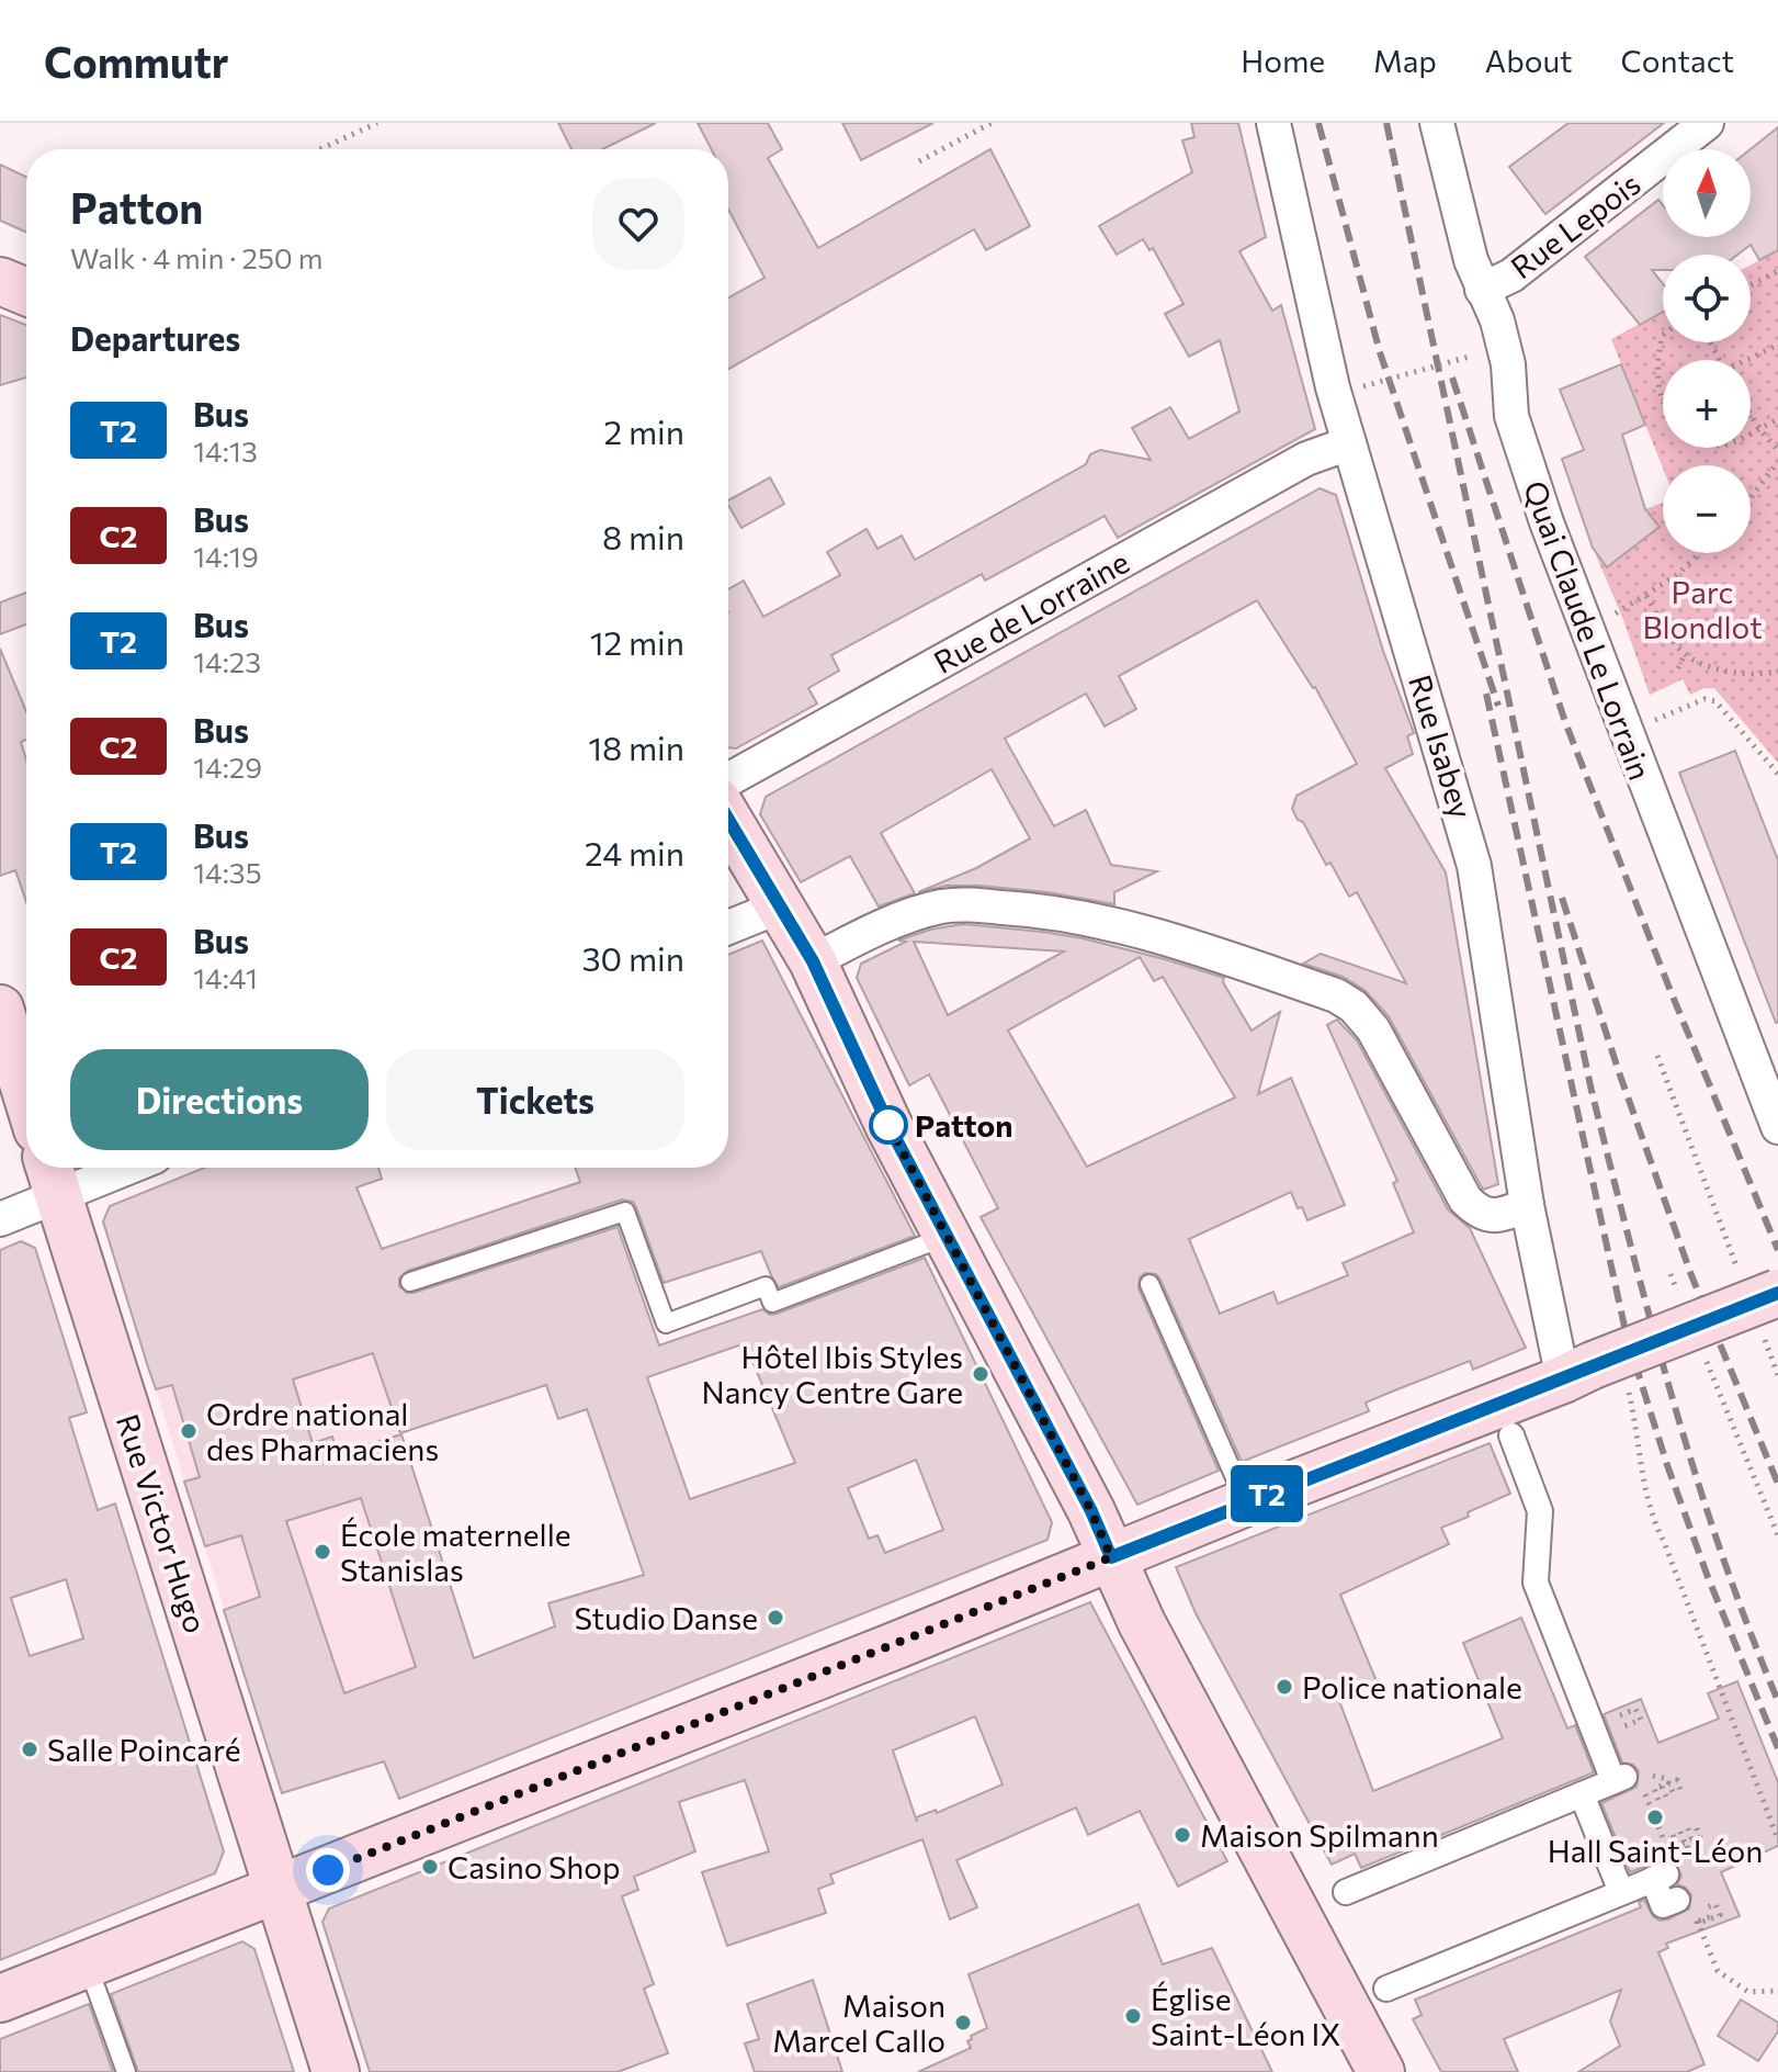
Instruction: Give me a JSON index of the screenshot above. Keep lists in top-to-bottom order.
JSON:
{
  "streets": {
    "main road": ["Rue Victor Hugo"],
    "street": [
      "Rue Lepois",
      "Rue de Lorraine",
      "Quai Claude Le Lorrain",
      "Rue Isabey"
    ]
  },
  "crossings": [
    ["Rue Lepois", "Quai Claude Le Lorrain"],
    ["Rue de Lorraine", "Rue Isabey"]
  ],
  "parks": ["Parc Blondlot"],
  "places": [
    "Patton",
    "Hôtel Ibis Styles Nancy Centre Gare",
    "Ordre national des Pharmaciens",
    "École maternelle Stanislas",
    "Studio Danse",
    "Police nationale",
    "Salle Poincaré",
    "Hall Saint-Léon",
    "Maison Spilmann",
    "Casino Shop",
    "Église Saint-Léon IX",
    "Maison Marcel Callo"
  ],
  "lines": ["bus line T2"],
  "north": "top",
  "page": {
    "header": "Commutr",
    "nav": [
      "Home",
      "Map",
      "About",
      "Contact"
    ],
    "on_map": "T2",
    "map_buttons": ["+", "−"],
    "heading": [
      ["Patton", "Walk · 4 min · 250 m"],
      "Departures"
    ],
    "list": [
      {
        "mark": "T2",
        "name": "Bus",
        "note": "14:13",
        "value": "2 min"
      },
      {
        "mark": "C2",
        "name": "Bus",
        "note": "14:19",
        "value": "8 min"
      },
      {
        "mark": "T2",
        "name": "Bus",
        "note": "14:23",
        "value": "12 min"
      },
      {
        "mark": "C2",
        "name": "Bus",
        "note": "14:29",
        "value": "18 min"
      },
      {
        "mark": "T2",
        "name": "Bus",
        "note": "14:35",
        "value": "24 min"
      },
      {
        "mark": "C2",
        "name": "Bus",
        "note": "14:41",
        "value": "30 min"
      }
    ],
    "buttons": ["Directions", "Tickets"]
  }
}
